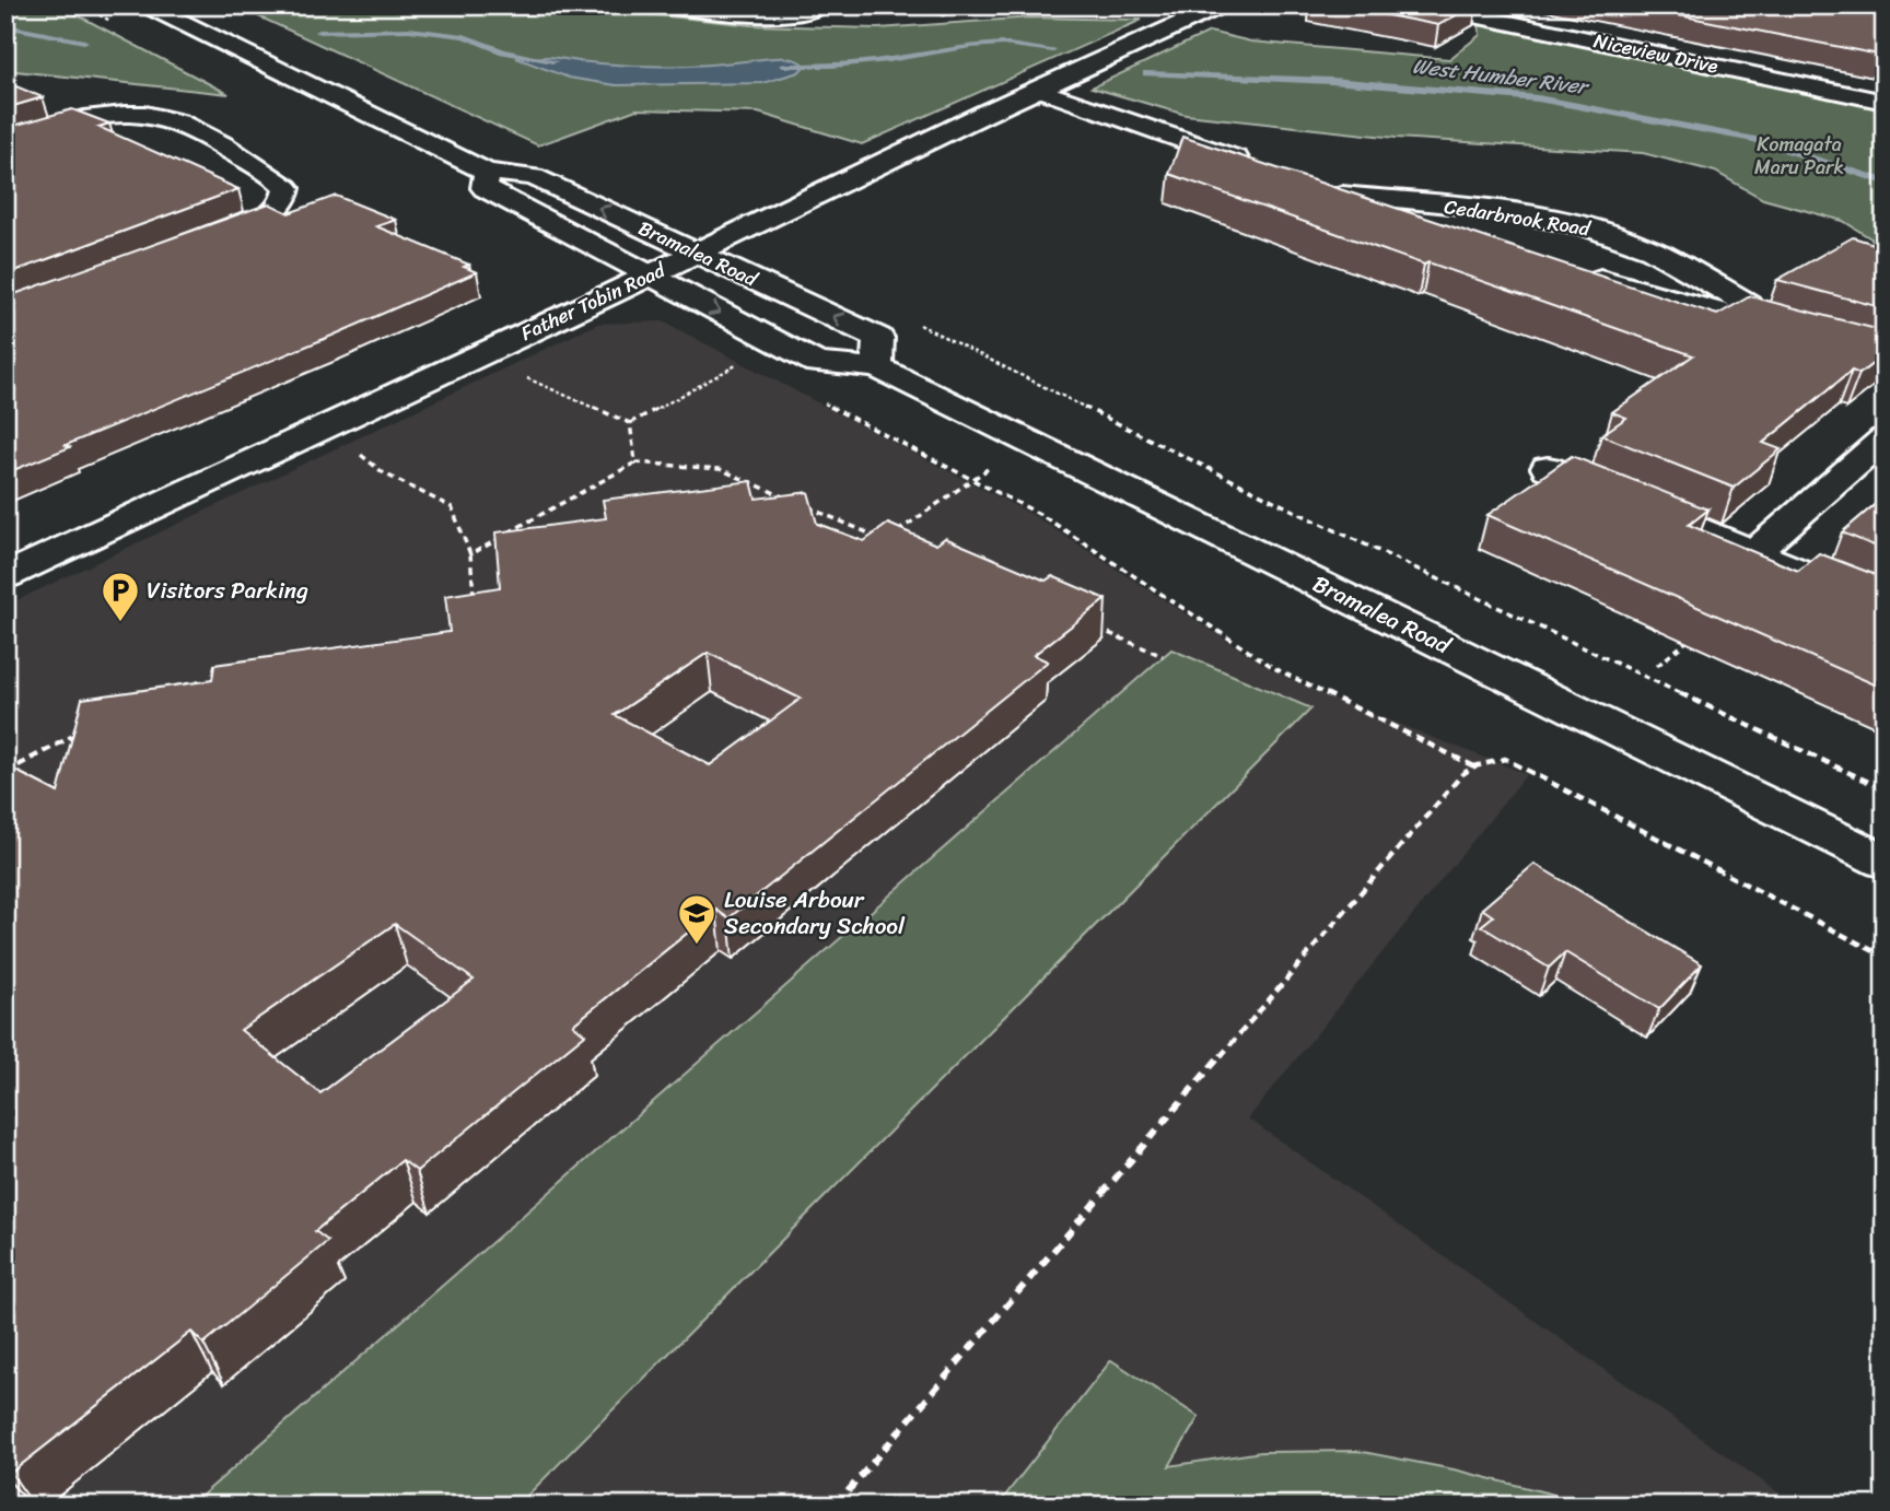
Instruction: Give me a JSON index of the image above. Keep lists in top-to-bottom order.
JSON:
{
  "streets": {
    "street": [
      "Niceview Drive",
      "Cedarbrook Road",
      "Bramalea Road",
      "Father Tobin Road"
    ]
  },
  "crossings": [
    ["Bramalea Road", "Father Tobin Road"]
  ],
  "water": ["West Humber River"],
  "parks": ["Komagata Maru Park"],
  "places": {
    "parking": ["Visitors Parking"],
    "school or university": ["Louise Arbour Secondary School"]
  }
}
